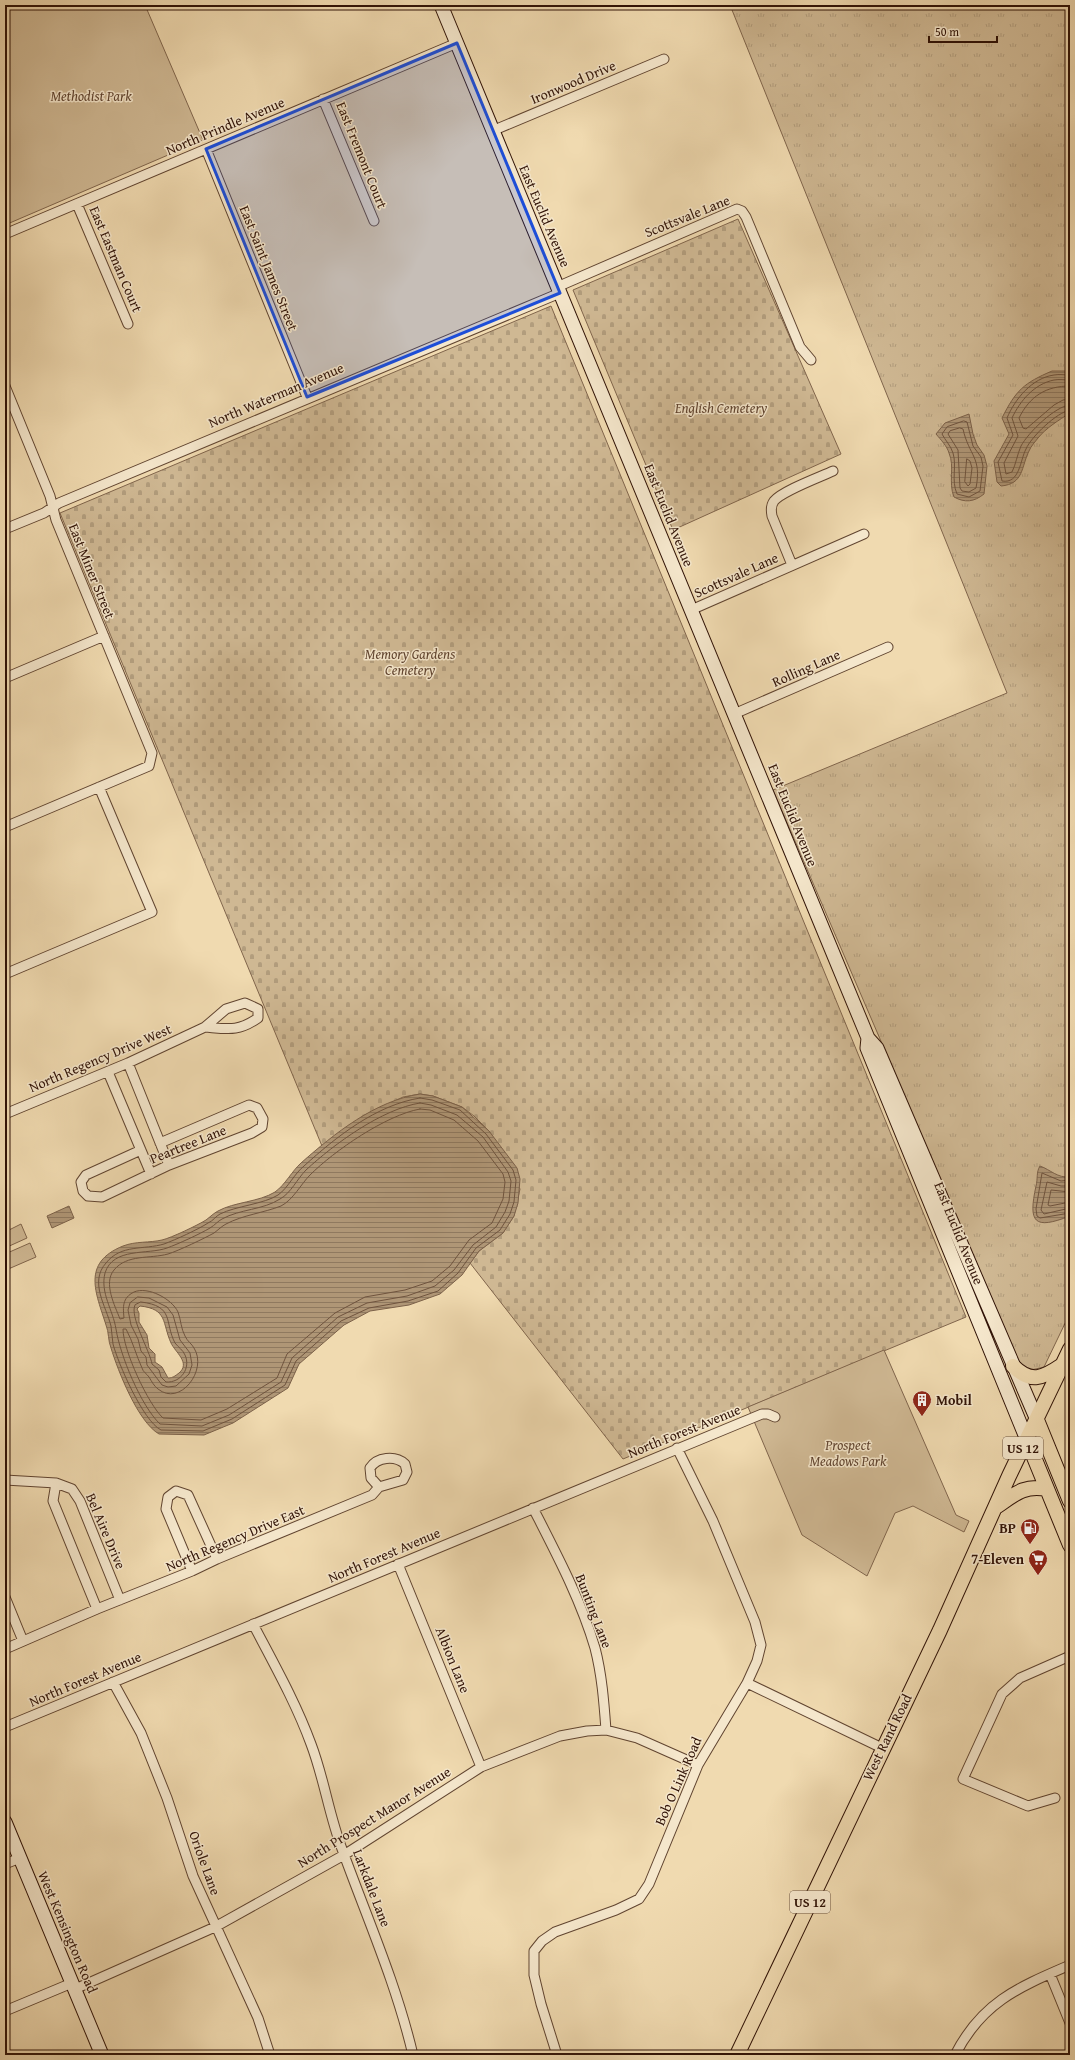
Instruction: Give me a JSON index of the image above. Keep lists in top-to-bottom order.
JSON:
{
  "streets": {
    "main road": [
      "East Euclid Avenue",
      "US 12",
      "West Rand Road",
      "West Kensington Road"
    ],
    "street": [
      "Ironwood Drive",
      "North Prindle Avenue",
      "East Fremont Court",
      "Scottsvale Lane",
      "East Eastman Court",
      "East Saint James Street",
      "North Waterman Avenue",
      "East Miner Street",
      "Rolling Lane",
      "North Regency Drive West",
      "Peartree Lane",
      "North Forest Avenue",
      "Bel Aire Drive",
      "North Regency Drive East",
      "Bunting Lane",
      "Albion Lane",
      "Bob O Link Road",
      "North Prospect Manor Avenue",
      "Oriole Lane",
      "Larkdale Lane"
    ]
  },
  "crossings": [
    ["Ironwood Drive", "East Euclid Avenue"],
    ["North Prindle Avenue", "East Fremont Court"],
    ["North Prindle Avenue", "East Euclid Avenue"],
    ["North Prindle Avenue", "East Eastman Court"],
    ["North Prindle Avenue", "East Saint James Street"],
    ["East Euclid Avenue", "Scottsvale Lane"],
    ["East Euclid Avenue", "North Waterman Avenue"],
    ["East Euclid Avenue", "Rolling Lane"],
    ["East Euclid Avenue", "US 12"],
    ["East Euclid Avenue", "West Rand Road"],
    ["Scottsvale Lane", "North Waterman Avenue"],
    ["East Saint James Street", "North Waterman Avenue"],
    ["North Waterman Avenue", "East Miner Street"],
    ["North Forest Avenue", "Bunting Lane"],
    ["North Forest Avenue", "Albion Lane"],
    ["North Forest Avenue", "Bob O Link Road"],
    ["North Forest Avenue", "Oriole Lane"],
    ["North Forest Avenue", "Larkdale Lane"],
    ["US 12", "West Rand Road"],
    ["Bel Aire Drive", "North Regency Drive East"],
    ["Bunting Lane", "North Prospect Manor Avenue"],
    ["Albion Lane", "North Prospect Manor Avenue"],
    ["Bob O Link Road", "North Prospect Manor Avenue"],
    ["North Prospect Manor Avenue", "Oriole Lane"],
    ["North Prospect Manor Avenue", "Larkdale Lane"],
    ["North Prospect Manor Avenue", "West Kensington Road"]
  ],
  "parks": [
    "Methodist Park",
    "English Cemetery",
    "Memory Gardens Cemetery",
    "Prospect Meadows Park"
  ],
  "places": {
    "building": ["Mobil"],
    "fuel station": ["BP"],
    "supermarket": ["7-Eleven"]
  },
  "scale_bar": "50 m"
}
